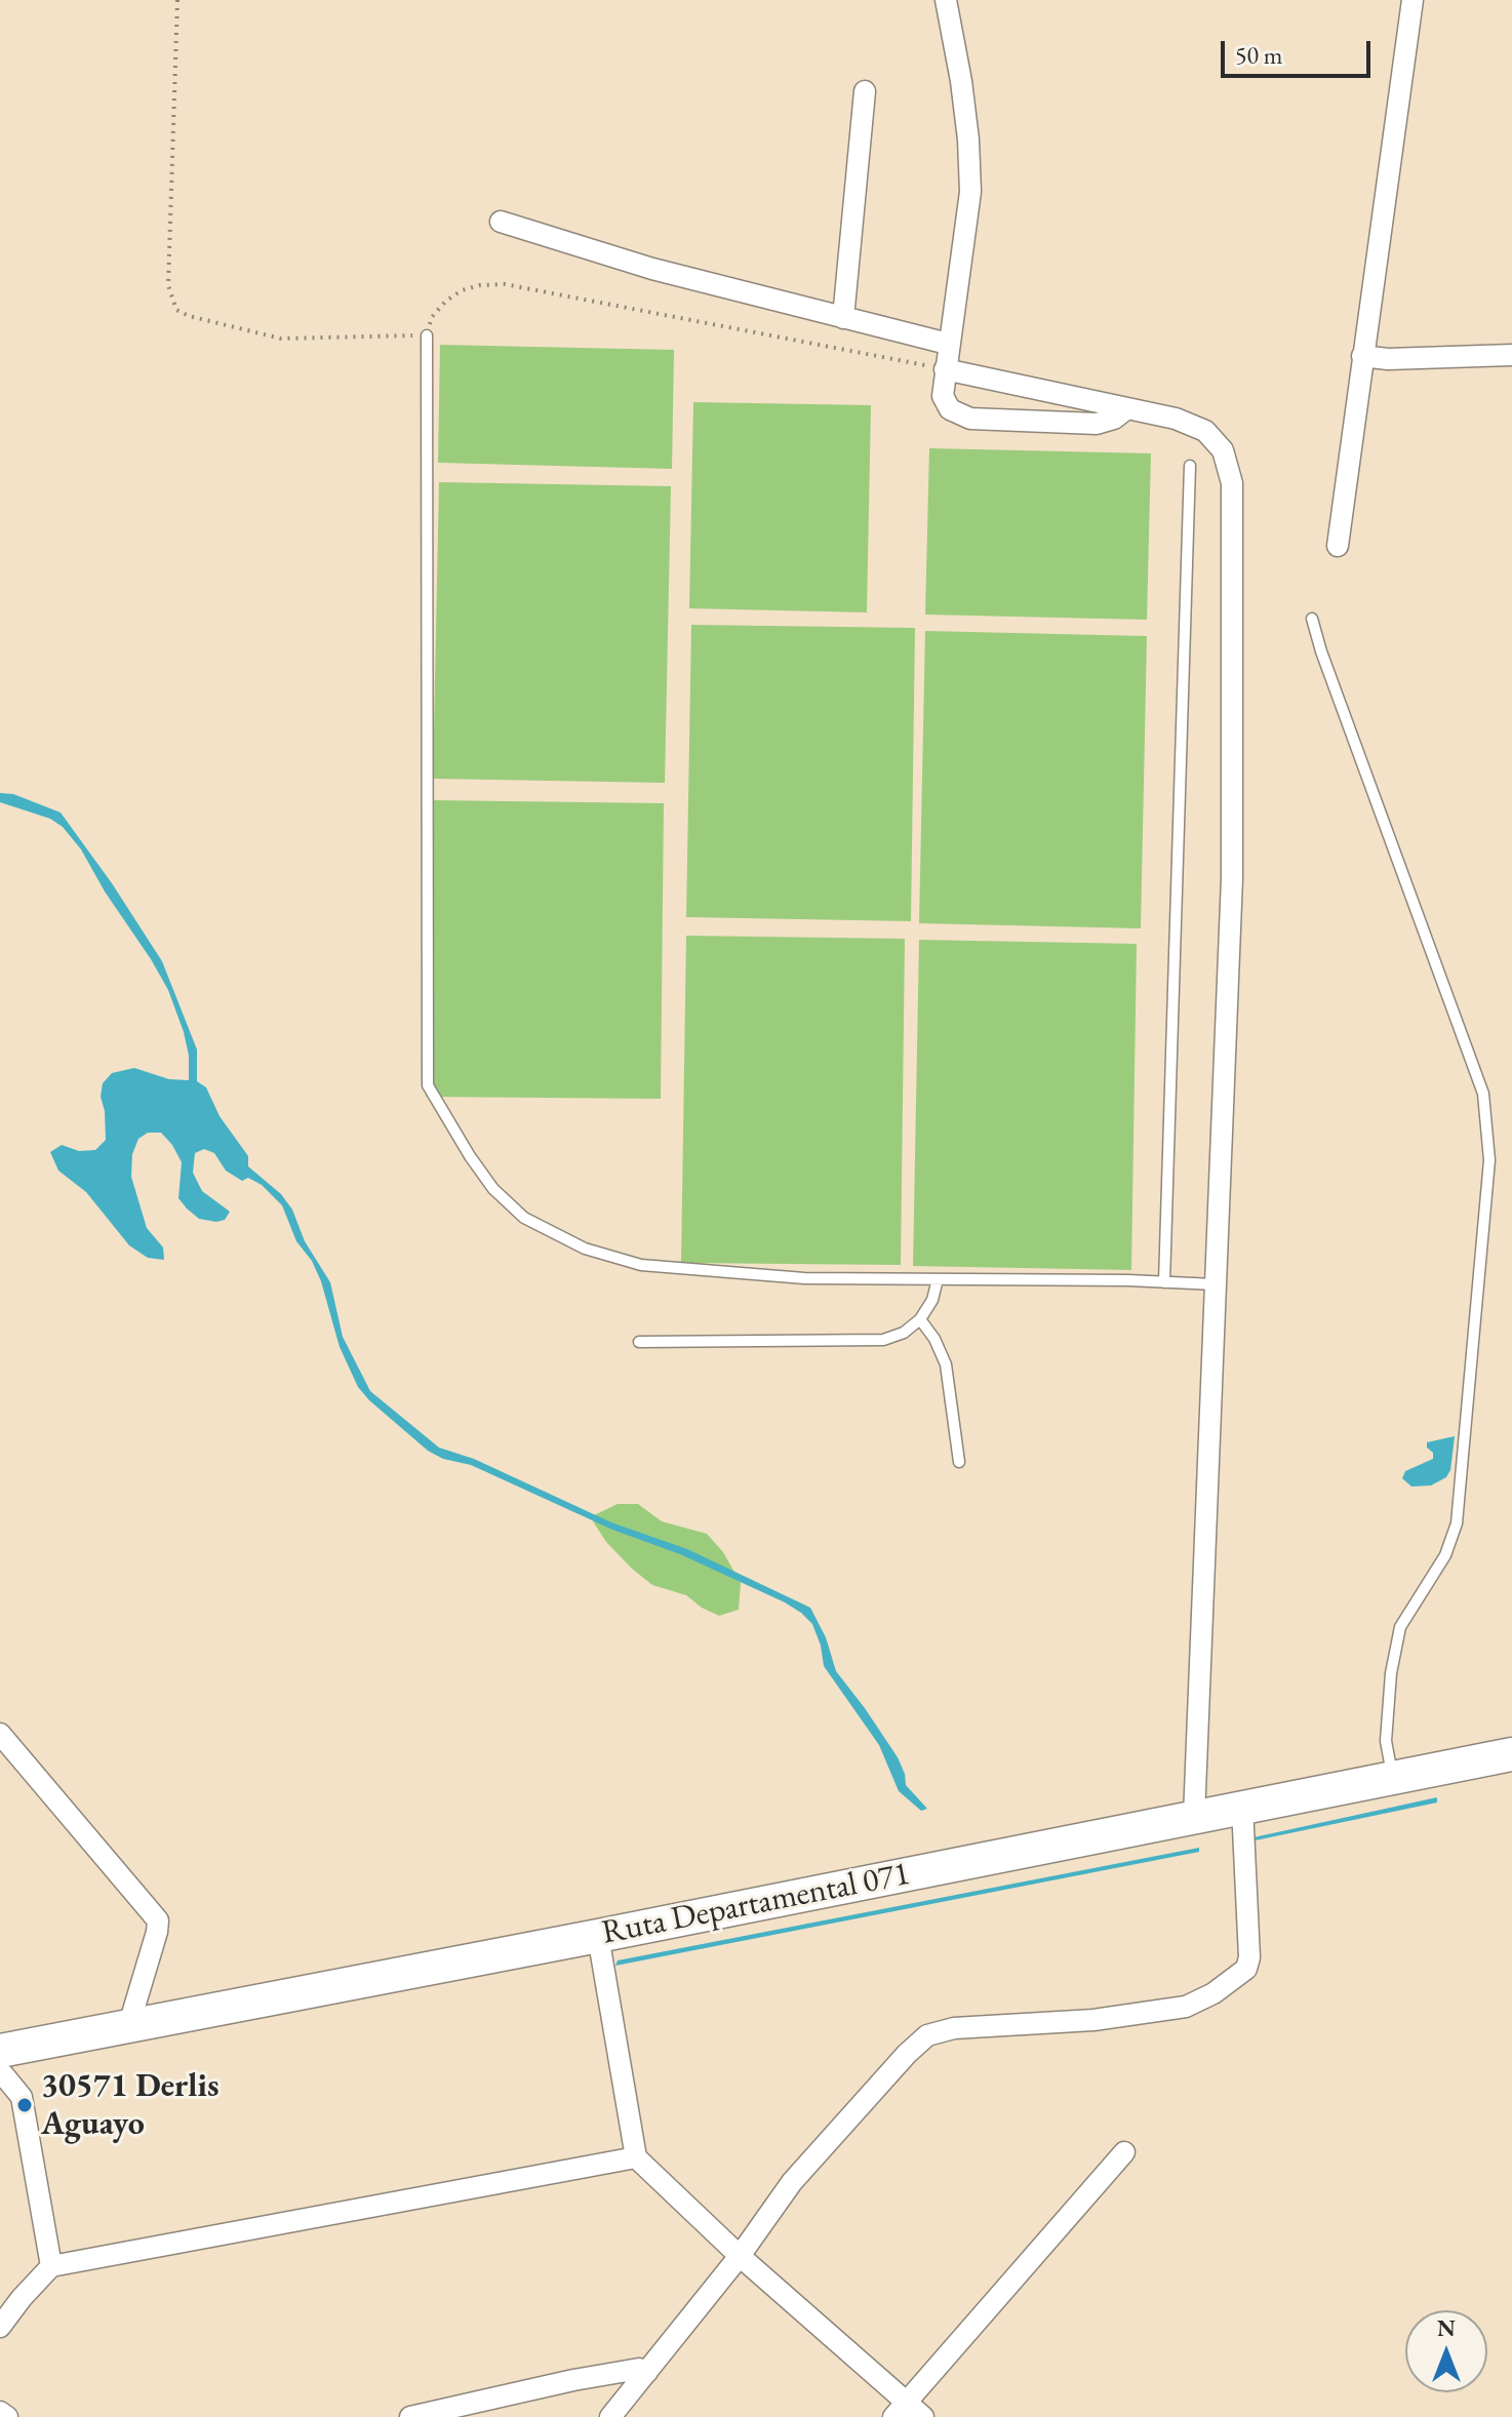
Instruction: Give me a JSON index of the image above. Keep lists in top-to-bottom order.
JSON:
{
  "streets": {
    "main road": ["Ruta Departamental 071"]
  },
  "places": ["30571 Derlis Aguayo"],
  "scale_bar": "50 m",
  "north": "top"
}
